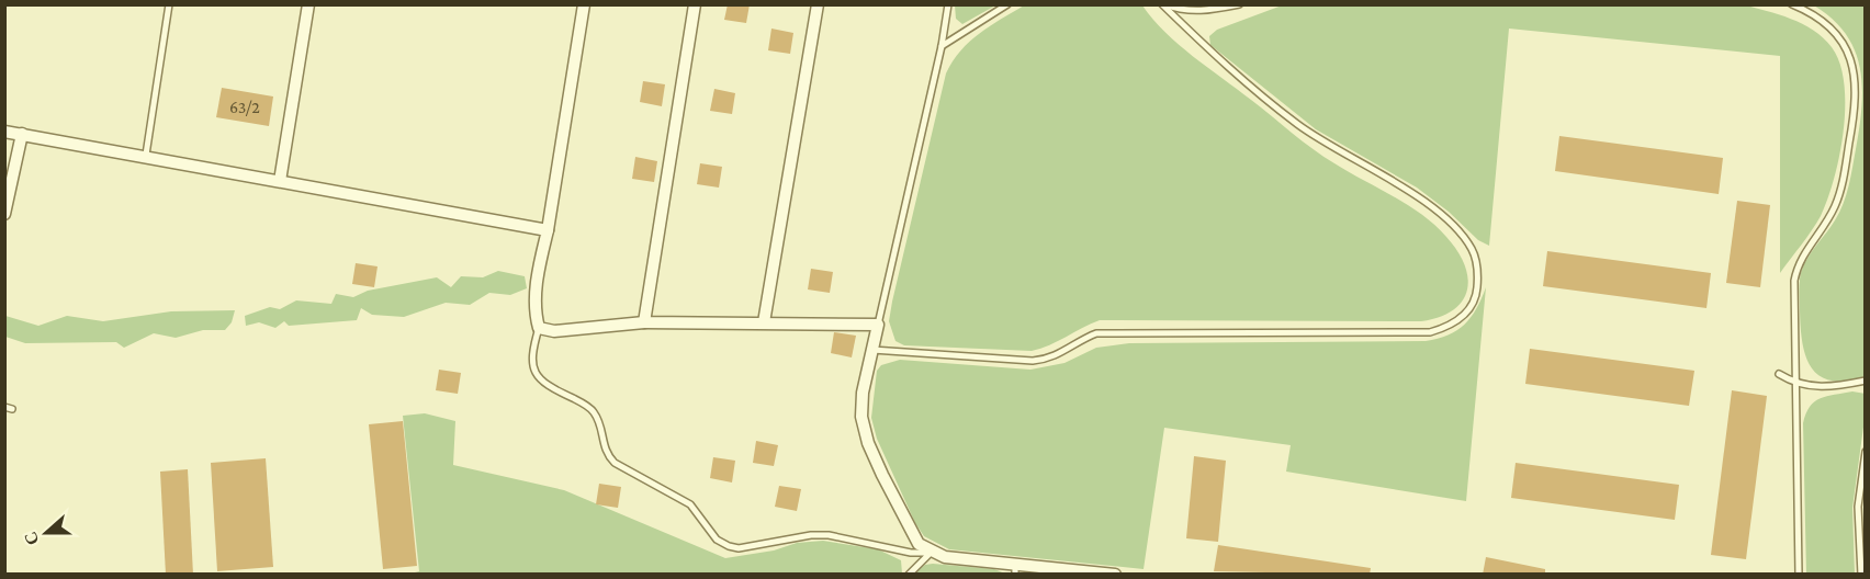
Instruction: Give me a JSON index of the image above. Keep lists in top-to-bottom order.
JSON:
{
  "house_numbers": ["63/2"],
  "north": "left"
}
